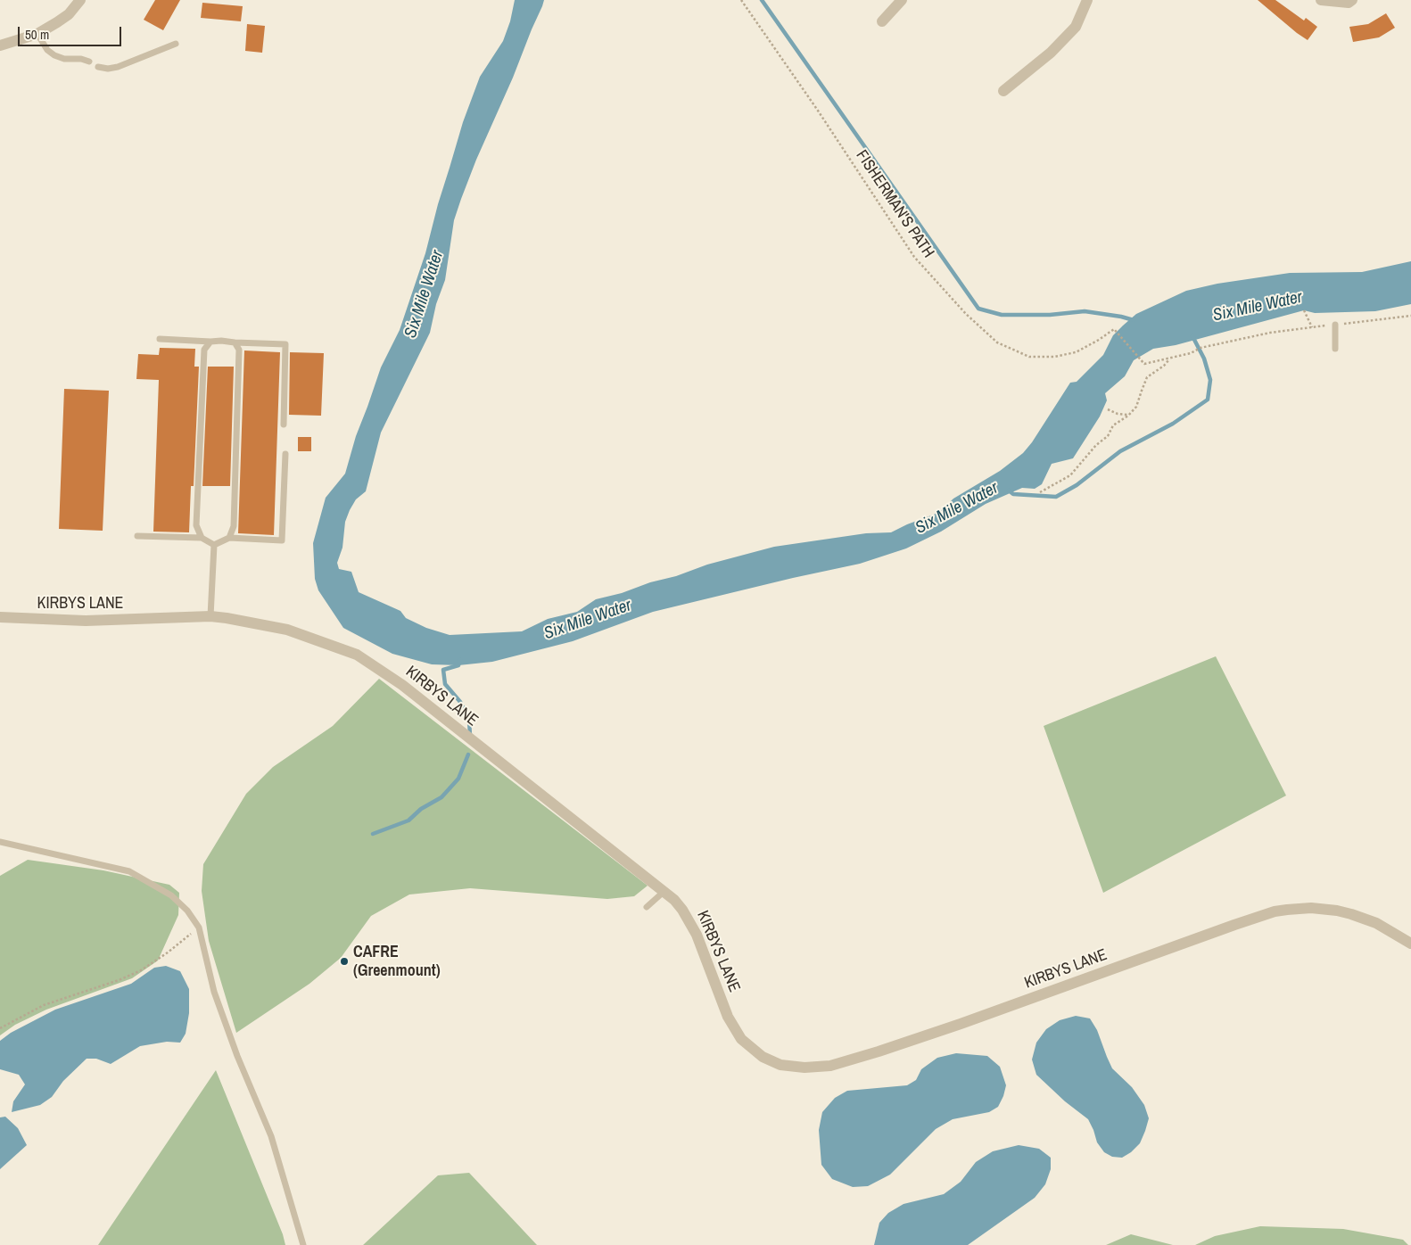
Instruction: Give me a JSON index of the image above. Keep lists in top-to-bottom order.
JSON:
{
  "streets": {
    "street": ["KIRBYS LANE"],
    "path": ["FISHERMAN'S PATH"]
  },
  "water": ["Six Mile Water"],
  "places": ["CAFRE (Greenmount)"],
  "scale_bar": "50 m"
}
